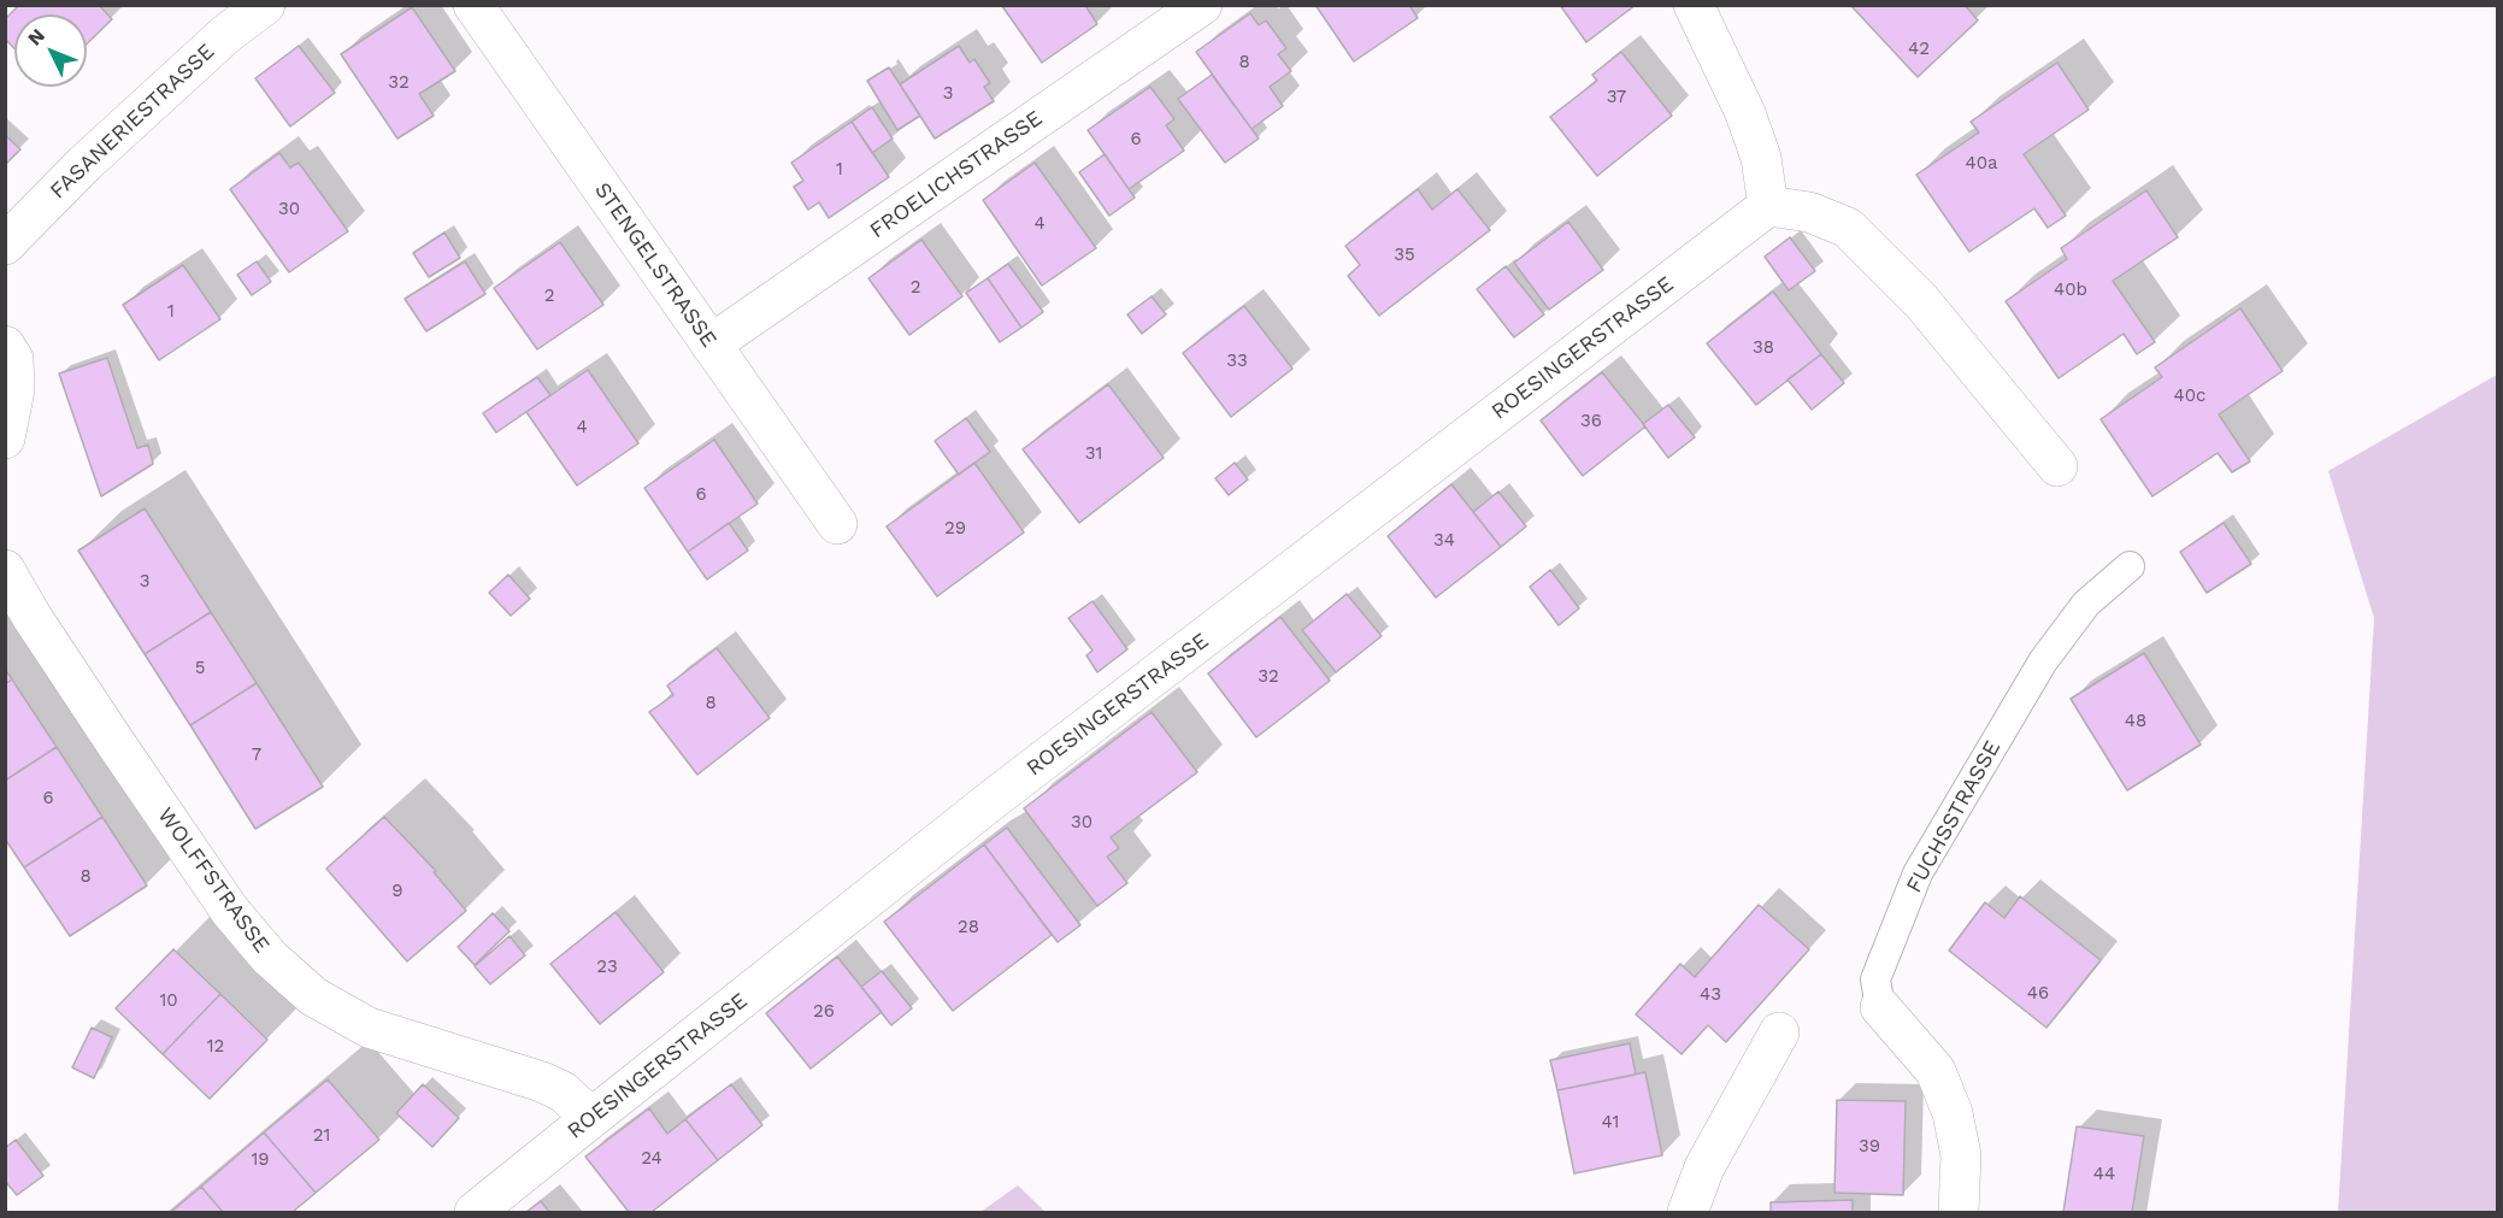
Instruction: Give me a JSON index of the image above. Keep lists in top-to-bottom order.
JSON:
{
  "streets": {
    "street": [
      "FASANERIESTRASSE",
      "FROELICHSTRASSE",
      "STENGELSTRASSE",
      "ROESINGERSTRASSE",
      "FUCHSSTRASSE",
      "WOLFFSTRASSE"
    ]
  },
  "crossings": [
    ["FROELICHSTRASSE", "STENGELSTRASSE"],
    ["ROESINGERSTRASSE", "WOLFFSTRASSE"]
  ],
  "house_numbers": [
    "42",
    "8",
    "32",
    "3",
    "37",
    "6",
    "40a",
    "1",
    "30",
    "4",
    "35",
    "2",
    "40b",
    "2",
    "1",
    "38",
    "33",
    "40c",
    "36",
    "4",
    "31",
    "6",
    "29",
    "34",
    "3",
    "5",
    "32",
    "8",
    "48",
    "7",
    "6",
    "30",
    "8",
    "9",
    "28",
    "23",
    "46",
    "43",
    "10",
    "26",
    "12",
    "41",
    "21",
    "39",
    "24",
    "19",
    "44"
  ],
  "north": "top left"
}
